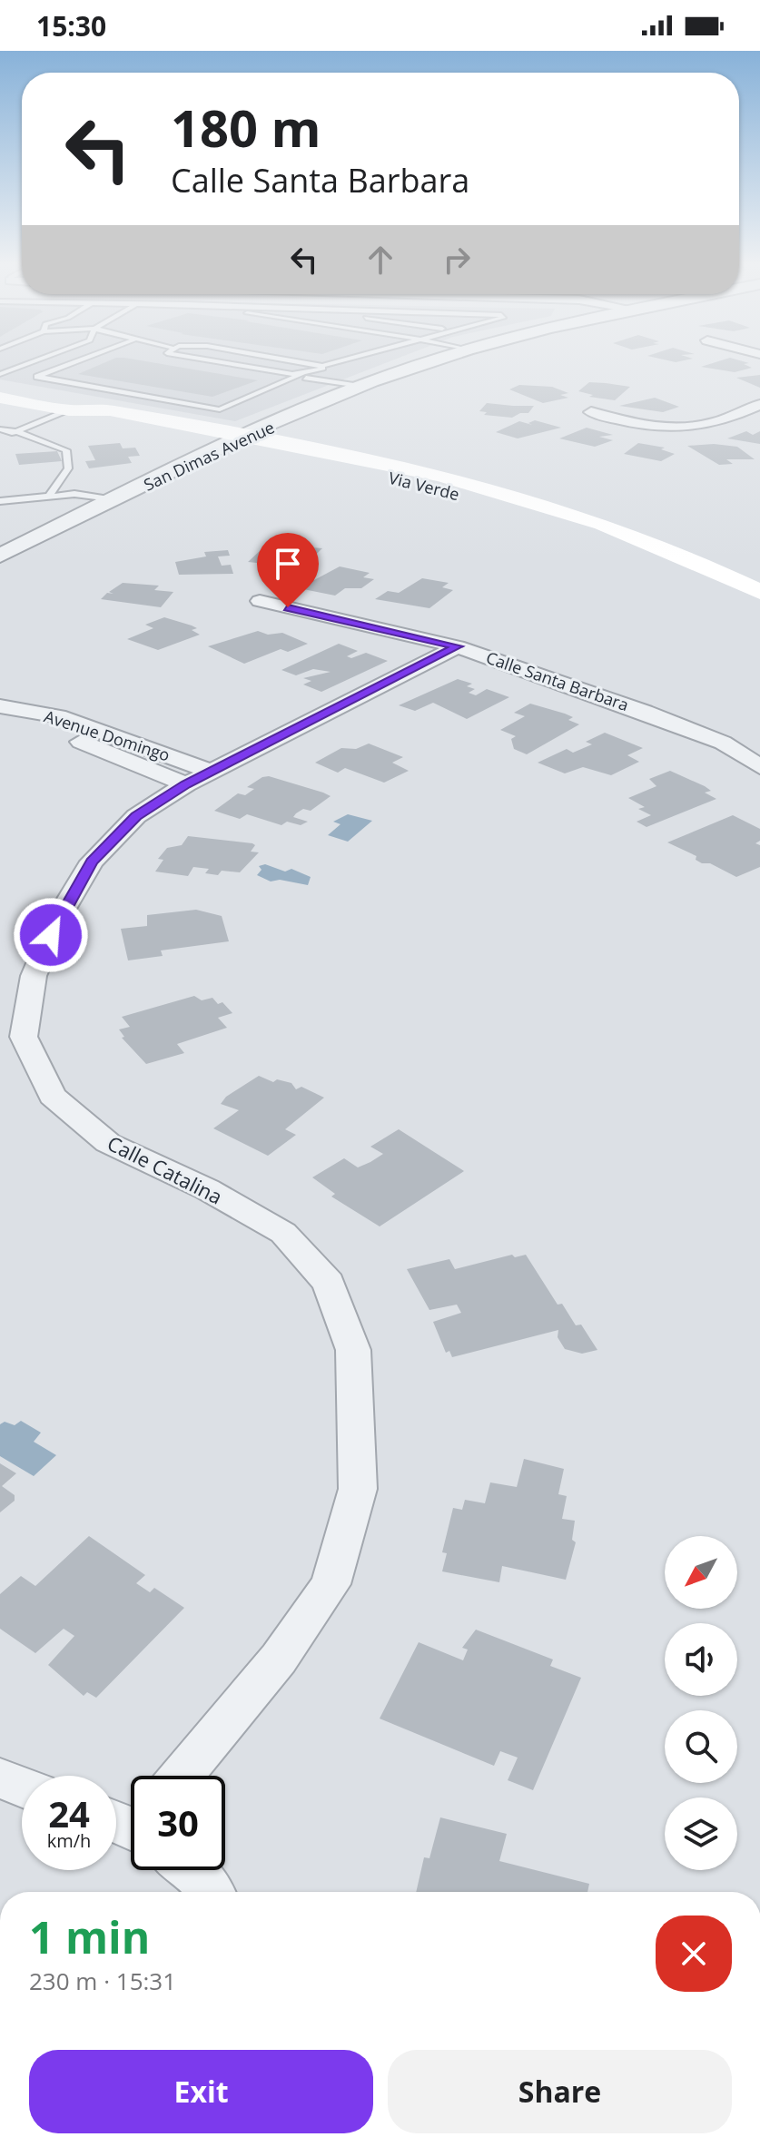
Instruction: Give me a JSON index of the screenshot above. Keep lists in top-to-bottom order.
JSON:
{
  "streets": {
    "main road": ["Via Verde"],
    "street": [
      "San Dimas Avenue",
      "Calle Santa Barbara",
      "Avenue Domingo",
      "Calle Catalina"
    ]
  },
  "crossings": [
    ["San Dimas Avenue", "Via Verde"],
    ["Calle Santa Barbara", "Calle Catalina"],
    ["Avenue Domingo", "Calle Catalina"]
  ],
  "north": "bottom left",
  "page": {
    "status": "15:30",
    "turn": ["180 m", "Calle Santa Barbara"],
    "speed": "24 km/h",
    "limit": "30",
    "heading": ["1 min", "230 m · 15:31"],
    "buttons": ["Exit", "Share"]
  }
}
